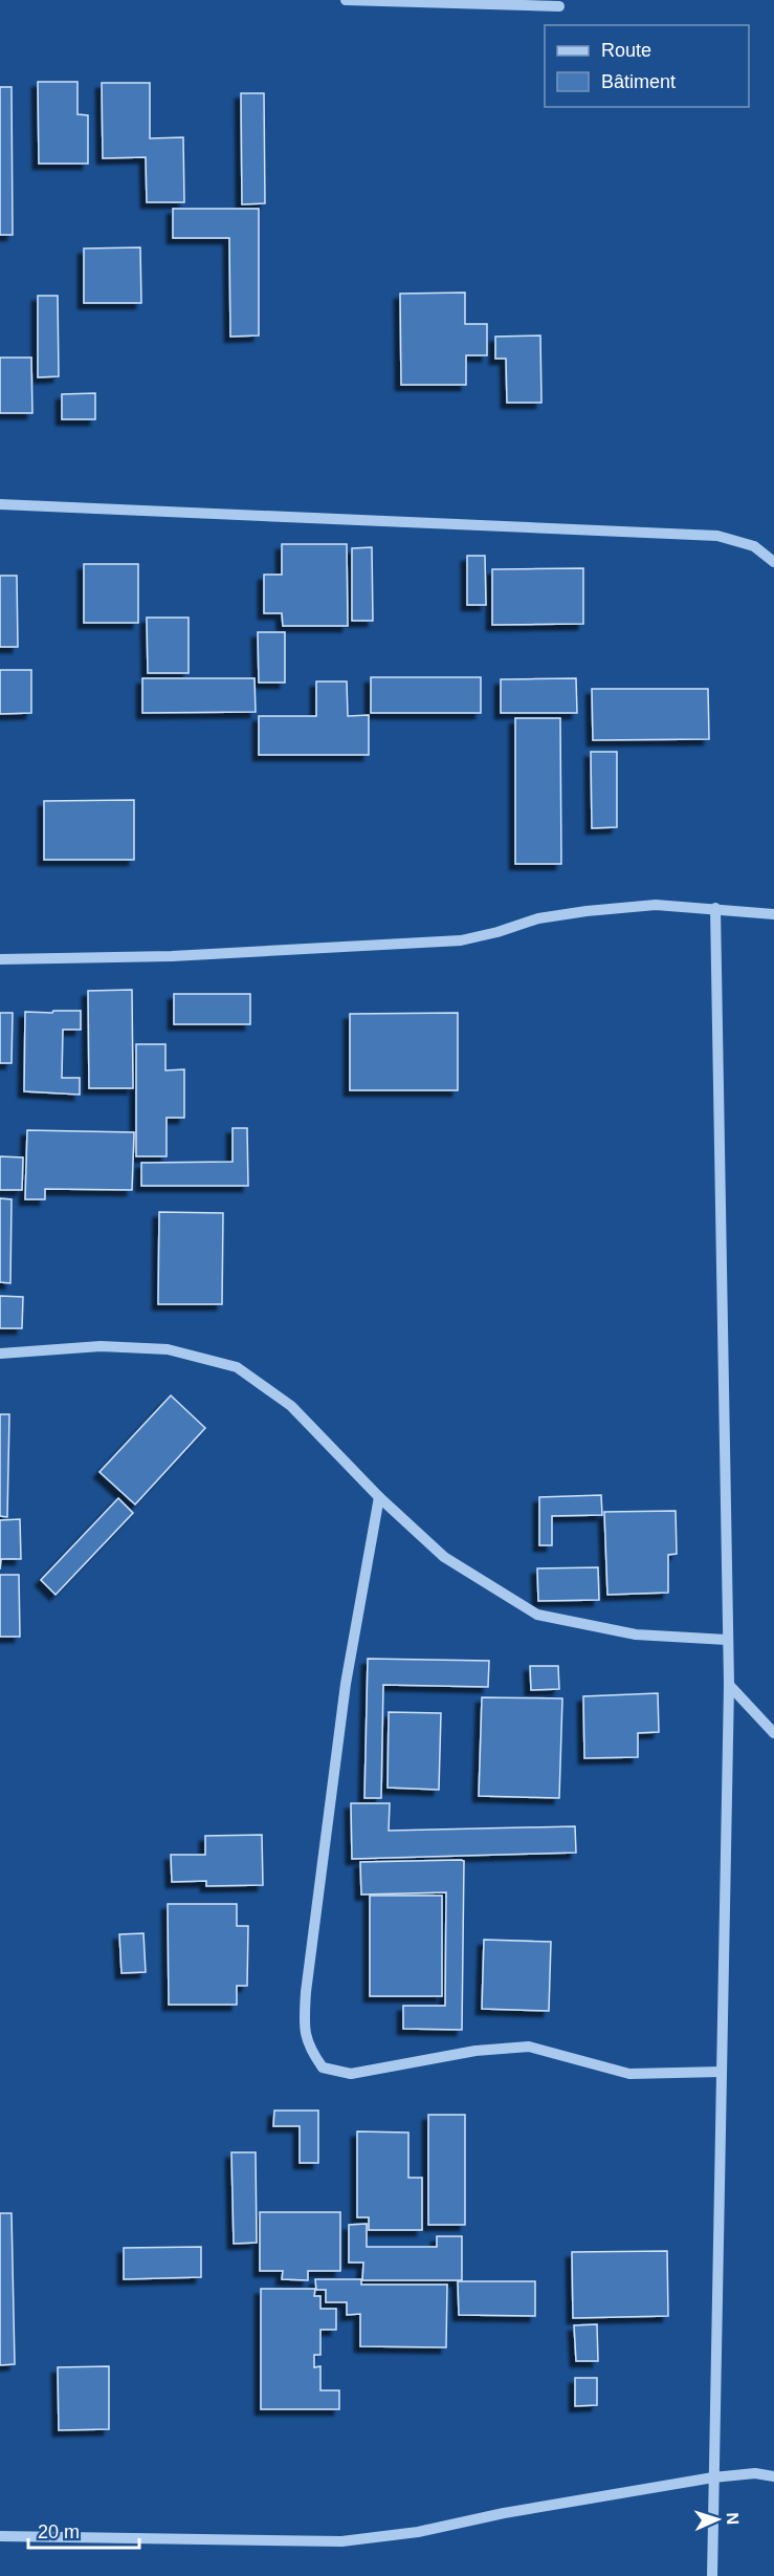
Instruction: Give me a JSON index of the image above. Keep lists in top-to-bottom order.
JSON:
{
  "legend": ["Route", "Bâtiment"],
  "scale_bar": "20 m",
  "north": "right"
}
